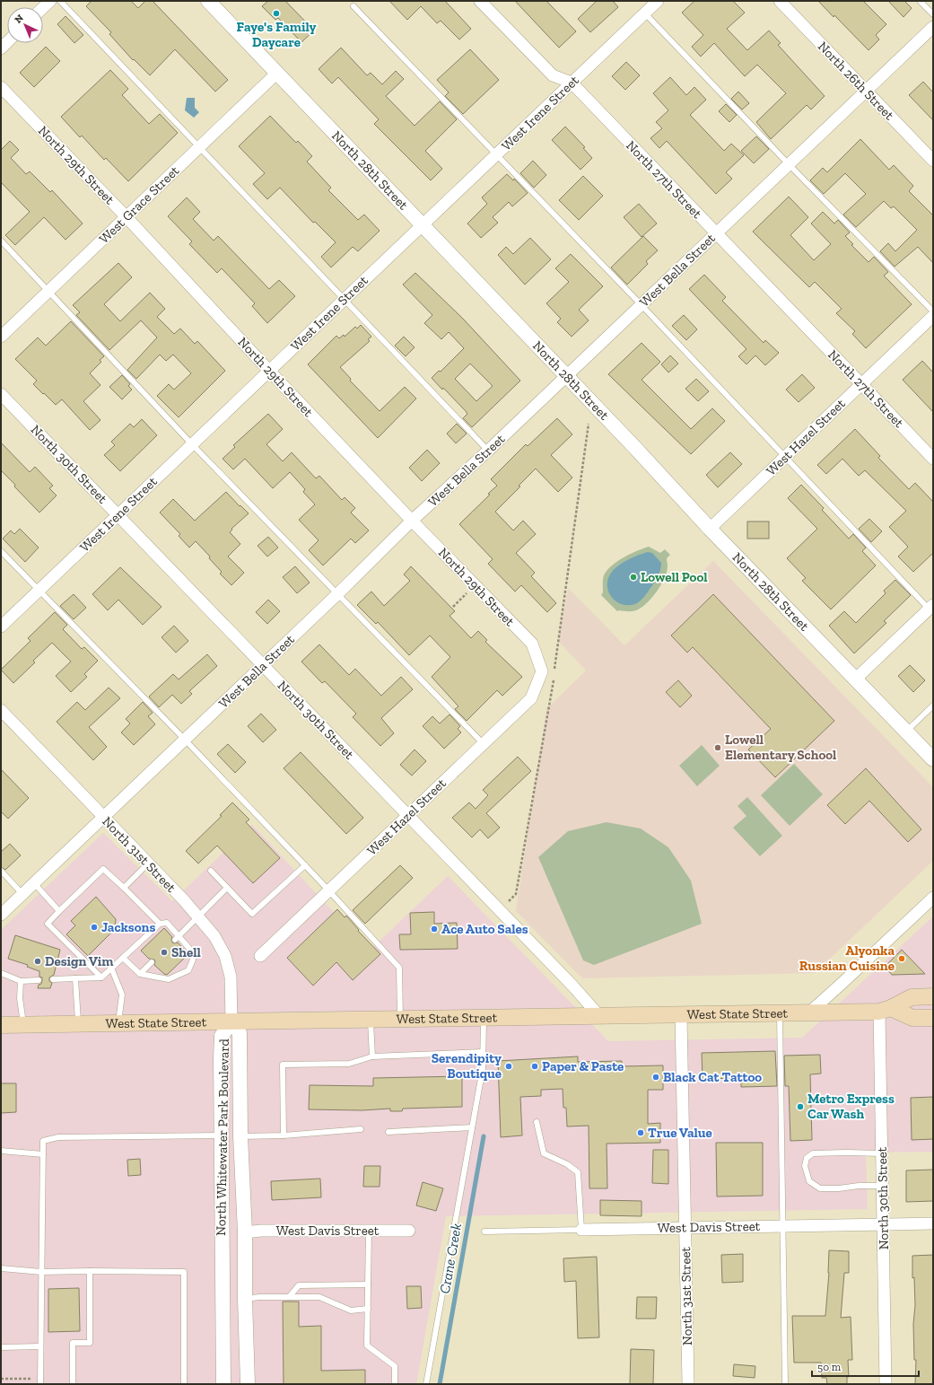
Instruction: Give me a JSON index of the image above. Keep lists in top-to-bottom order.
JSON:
{
  "streets": {
    "main road": ["West State Street"],
    "street": [
      "North 26th Street",
      "West Irene Street",
      "North 29th Street",
      "North 28th Street",
      "North 27th Street",
      "West Grace Street",
      "West Bella Street",
      "West Hazel Street",
      "North 30th Street",
      "North 31st Street",
      "North Whitewater Park Boulevard",
      "West Davis Street"
    ]
  },
  "crossings": [
    ["North 26th Street", "West Bella Street"],
    ["West Irene Street", "North 29th Street"],
    ["West Irene Street", "North 28th Street"],
    ["West Irene Street", "North 27th Street"],
    ["West Irene Street", "North 30th Street"],
    ["North 29th Street", "West Grace Street"],
    ["North 29th Street", "West Bella Street"],
    ["North 29th Street", "West Hazel Street"],
    ["North 28th Street", "West Grace Street"],
    ["North 28th Street", "West Bella Street"],
    ["North 28th Street", "West Hazel Street"],
    ["North 27th Street", "West Bella Street"],
    ["North 27th Street", "West Hazel Street"],
    ["West Bella Street", "North 30th Street"],
    ["West Bella Street", "North 31st Street"],
    ["West Hazel Street", "North 30th Street"],
    ["North 30th Street", "West State Street"],
    ["North 30th Street", "West Davis Street"],
    ["North 31st Street", "West State Street"],
    ["North 31st Street", "North Whitewater Park Boulevard"],
    ["North 31st Street", "West Davis Street"],
    ["West State Street", "North Whitewater Park Boulevard"],
    ["North Whitewater Park Boulevard", "West Davis Street"]
  ],
  "water": ["Crane Creek"],
  "places": [
    "Faye's Family Daycare",
    "Lowell Pool",
    "Lowell Elementary School",
    "Jacksons",
    "Ace Auto Sales",
    "Shell",
    "Alyonka Russian Cuisine",
    "Design Vim",
    "Serendipity Boutique",
    "Paper & Paste",
    "Black Cat Tattoo",
    "Metro Express Car Wash",
    "True Value"
  ],
  "scale_bar": "50 m",
  "north": "top left"
}
